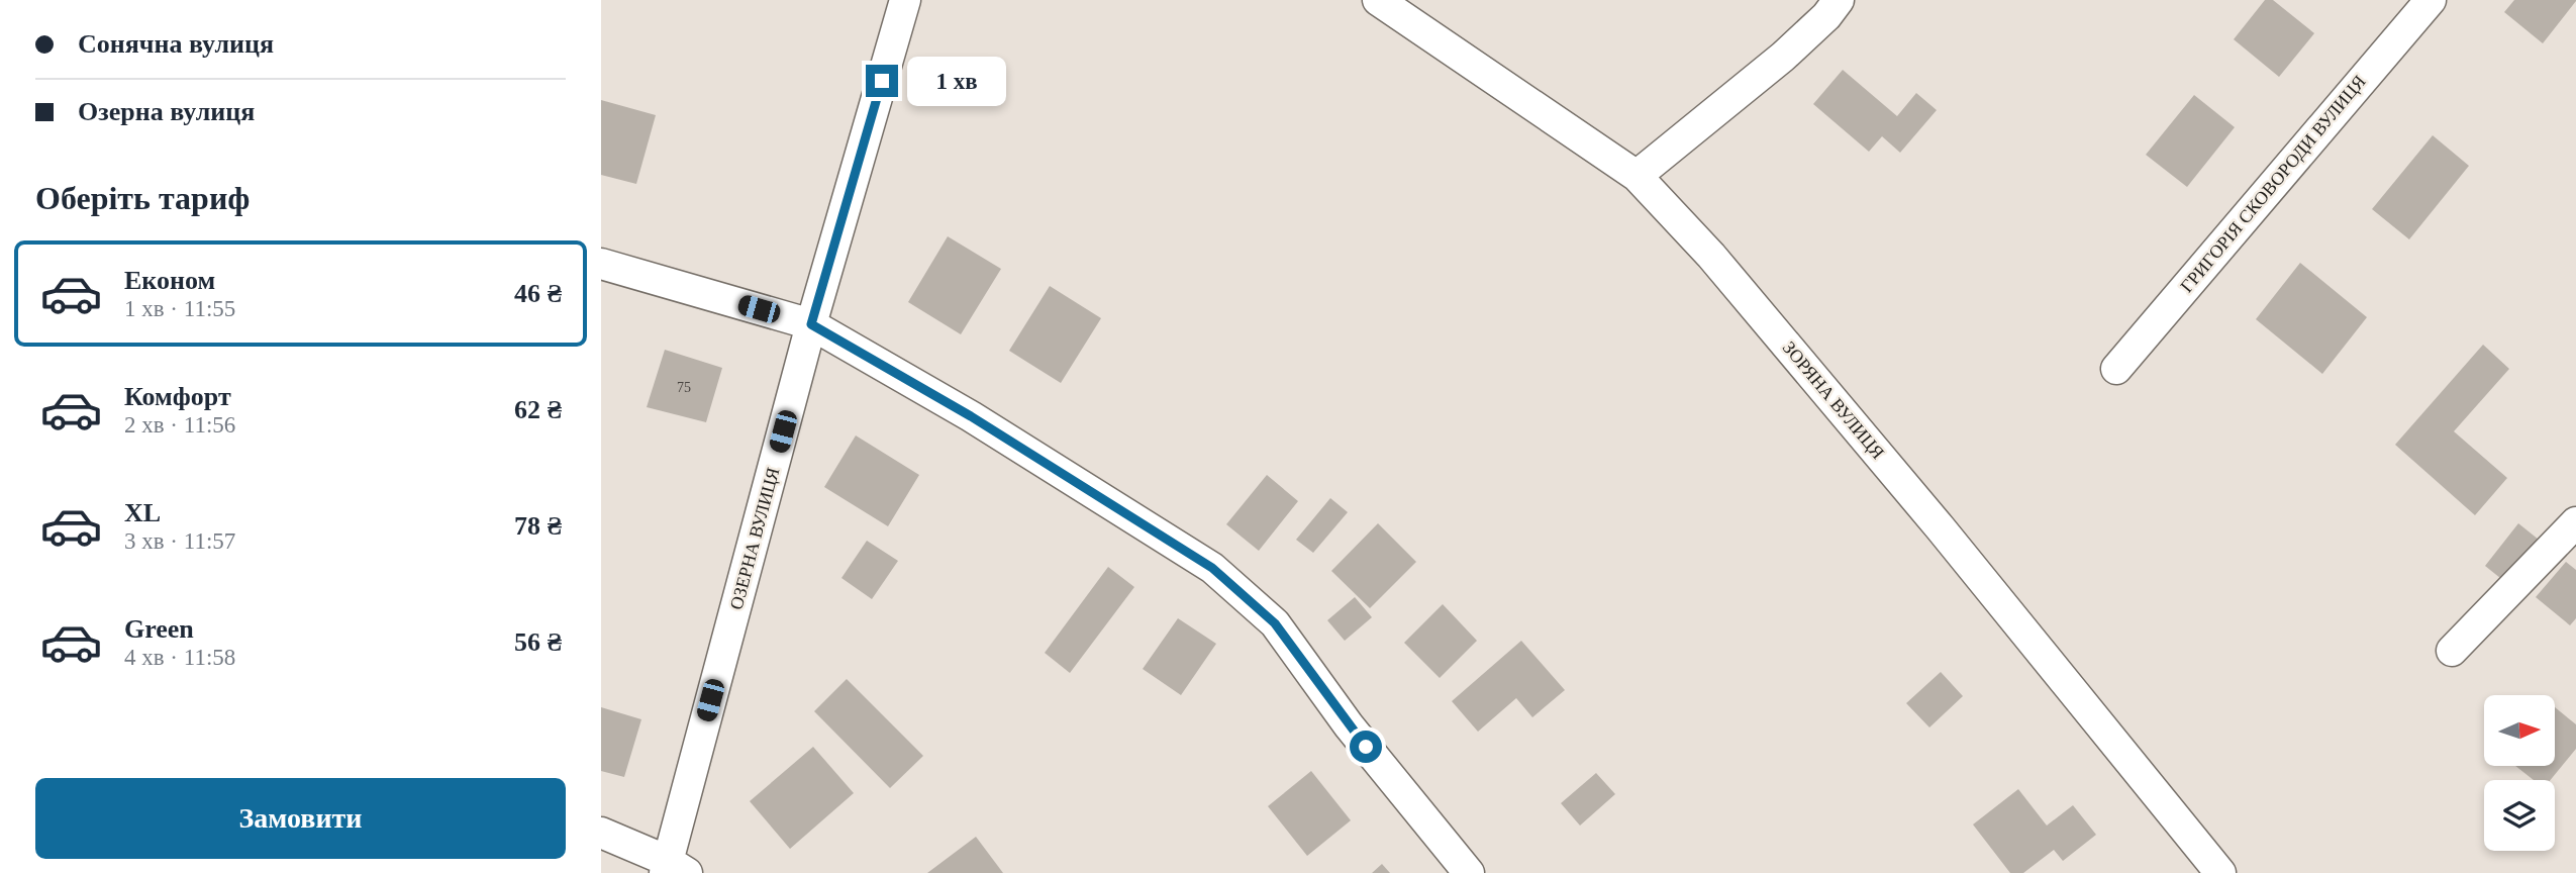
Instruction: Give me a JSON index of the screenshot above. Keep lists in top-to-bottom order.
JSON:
{
  "streets": {
    "street": ["ГРИГОРІЯ СКОВОРОДИ ВУЛИЦЯ", "ЗОРЯНА ВУЛИЦЯ", "ОЗЕРНА ВУЛИЦЯ"]
  },
  "house_numbers": ["75"],
  "north": "right",
  "page": {
    "banner": ["Сонячна вулиця", "Озерна вулиця"],
    "bubble": "1 хв",
    "heading": "Оберіть тариф",
    "list": [
      {
        "name": "Економ",
        "note": "1 хв · 11:55",
        "value": "46 ₴"
      },
      {
        "name": "Комфорт",
        "note": "2 хв · 11:56",
        "value": "62 ₴"
      },
      {
        "name": "XL",
        "note": "3 хв · 11:57",
        "value": "78 ₴"
      },
      {
        "name": "Green",
        "note": "4 хв · 11:58",
        "value": "56 ₴"
      }
    ],
    "buttons": "Замовити"
  }
}
